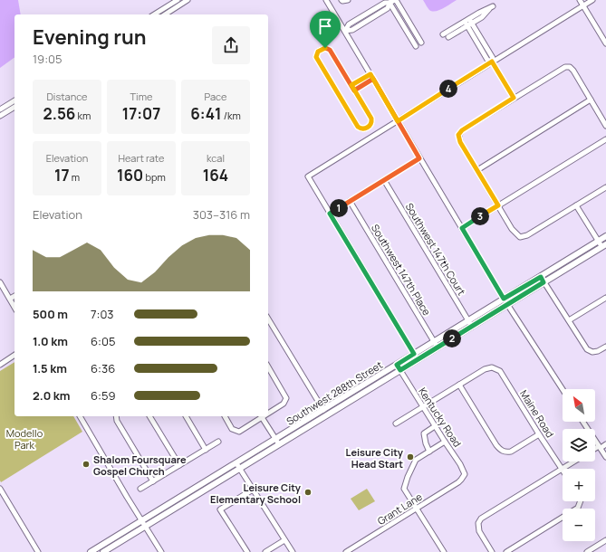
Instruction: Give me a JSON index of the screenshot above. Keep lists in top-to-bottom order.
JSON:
{
  "streets": {
    "main road": ["Southwest 288th Street"],
    "street": [
      "Southwest 147th Court",
      "Southwest 147th Place",
      "Maine Road",
      "Kentucky Road",
      "Grant Lane"
    ]
  },
  "crossings": [
    ["Southwest 147th Court", "Southwest 288th Street"],
    ["Southwest 147th Place", "Southwest 288th Street"],
    ["Southwest 288th Street", "Kentucky Road"],
    ["Kentucky Road", "Grant Lane"]
  ],
  "parks": ["Modello Park"],
  "places": ["Leisure City Head Start", "Shalom Foursquare Gospel Church", "Leisure City Elementary School"],
  "north": "top left",
  "page": {
    "heading": ["Evening run", "19:05"],
    "stats": [
      ["Distance", "2.56 km"],
      ["Time", "17:07"],
      ["Pace", "6:41 /km"],
      ["Elevation", "17 m"],
      ["Heart rate", "160 bpm"],
      ["kcal", "164"]
    ],
    "pins": [
      "4",
      "1",
      "3",
      "2"
    ],
    "chart": ["Elevation", "303–316 m"],
    "list": [
      {
        "name": "500 m",
        "note": "7:03"
      },
      {
        "name": "1.0 km",
        "note": "6:05"
      },
      {
        "name": "1.5 km",
        "note": "6:36"
      },
      {
        "name": "2.0 km",
        "note": "6:59"
      }
    ],
    "map_buttons": ["+", "−"]
  }
}
